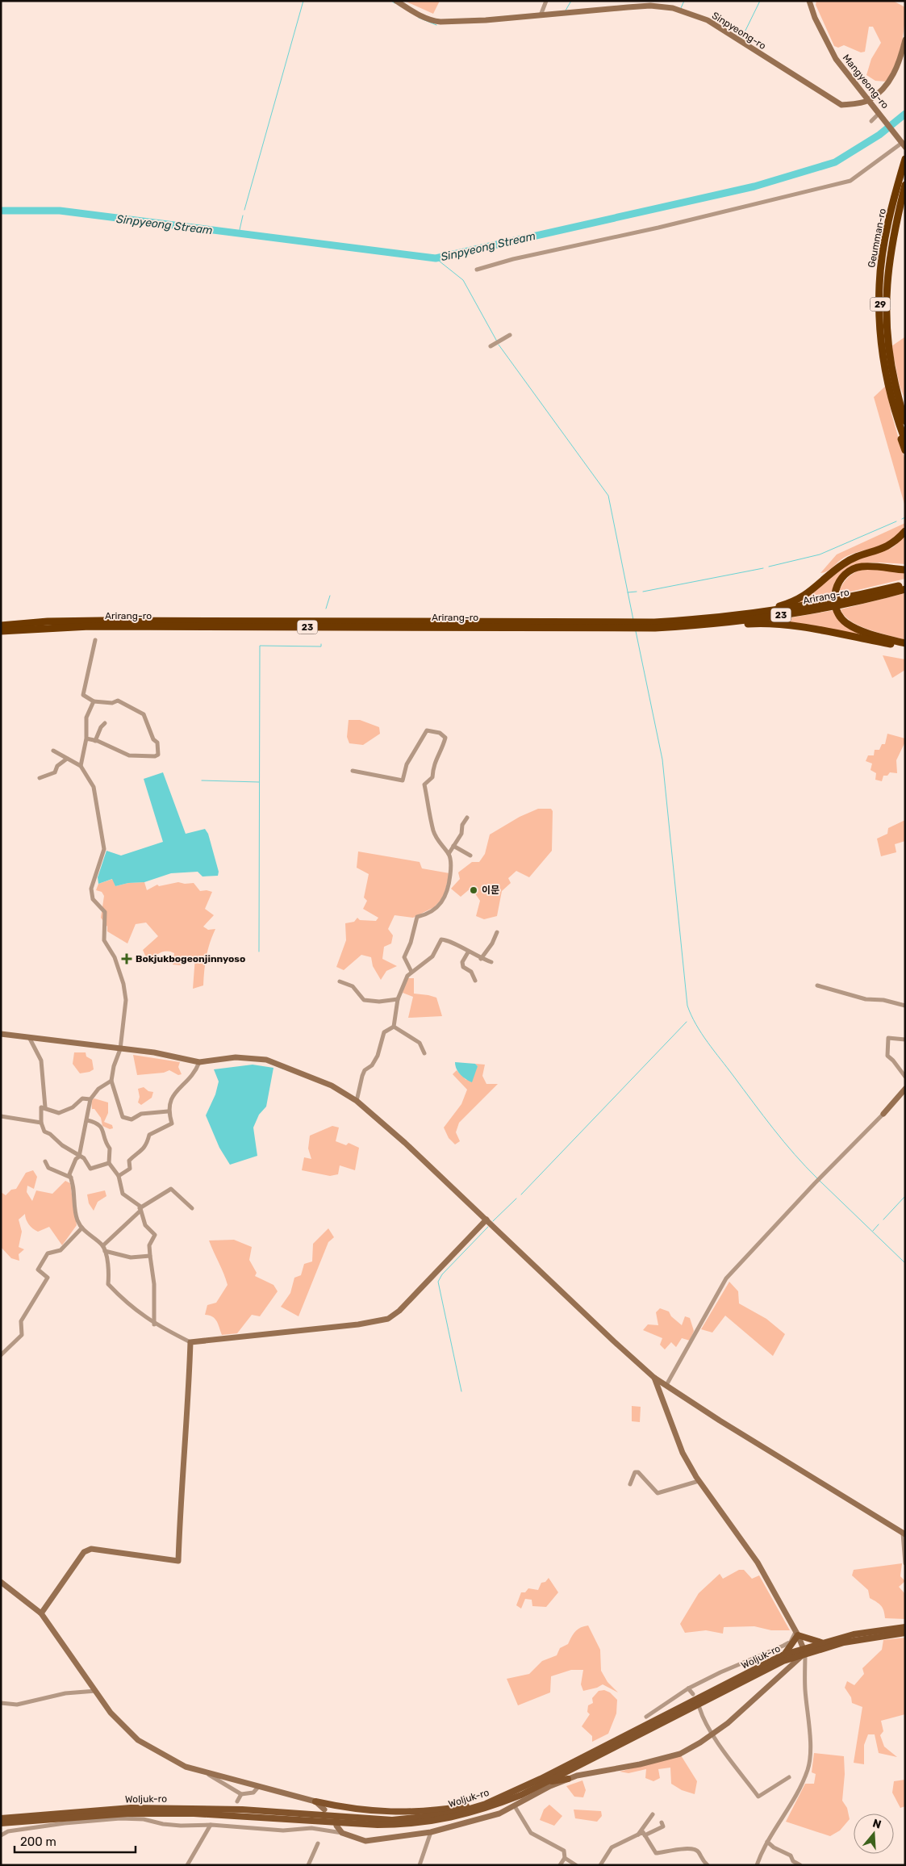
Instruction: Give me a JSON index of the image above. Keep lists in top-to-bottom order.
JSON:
{
  "streets": {
    "highway": [
      "Geumman-ro",
      "29",
      "Arirang-ro",
      "23"
    ],
    "main road": ["Woljuk-ro"],
    "street": ["Sinpyeong-ro", "Mangyeong-ro"]
  },
  "crossings": [
    ["Sinpyeong-ro", "Mangyeong-ro"],
    ["Geumman-ro", "29"]
  ],
  "water": ["Sinpyeong Stream"],
  "places": {
    "other": ["이문"],
    "health": ["Bokjukbogeonjinnyoso"]
  },
  "scale_bar": "200 m",
  "north": "top"
}
